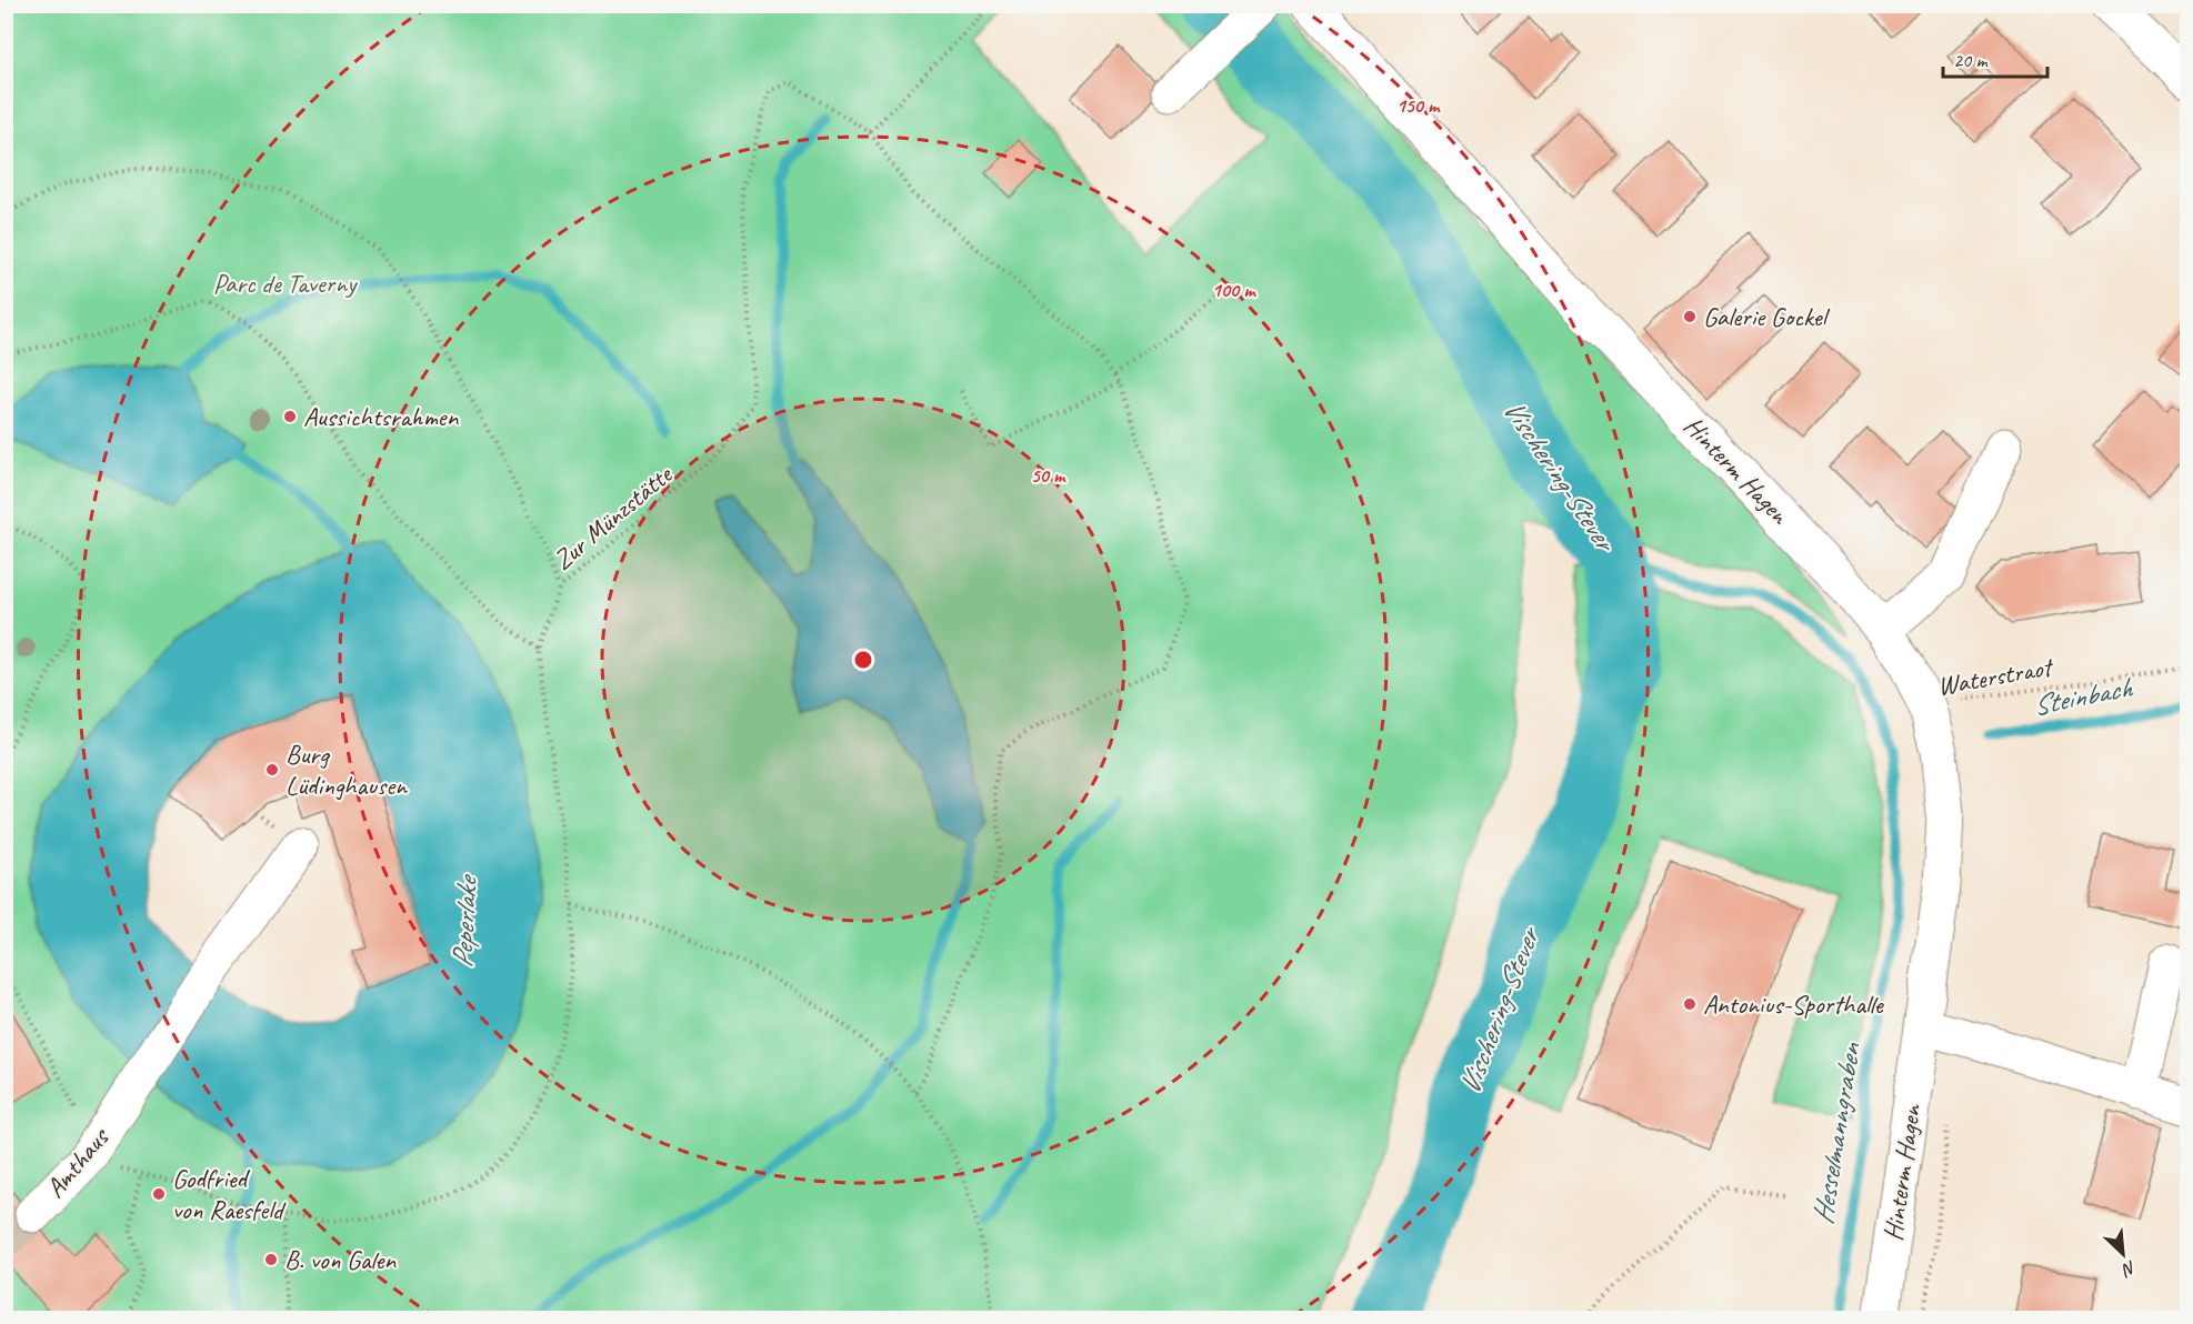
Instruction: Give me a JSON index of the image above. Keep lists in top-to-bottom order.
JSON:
{
  "streets": {
    "street": ["Hinterm Hagen", "Amthaus"],
    "path": ["Zur Münzstätte", "Waterstraot"]
  },
  "crossings": [
    ["Hinterm Hagen", "Waterstraot"]
  ],
  "water": [
    "Vischering-Stever",
    "Steinbach",
    "Peperlake",
    "Hesselmanngraben"
  ],
  "parks": ["Parc de Taverny"],
  "places": [
    "Galerie Gockel",
    "Aussichtsrahmen",
    "Burg Lüdinghausen",
    "Antonius-Sporthalle",
    "Godfried von Raesfeld",
    "B. von Galen"
  ],
  "scale_bar": "20 m",
  "north": "bottom right",
  "rings": ["150 m", "100 m", "50 m"]
}
